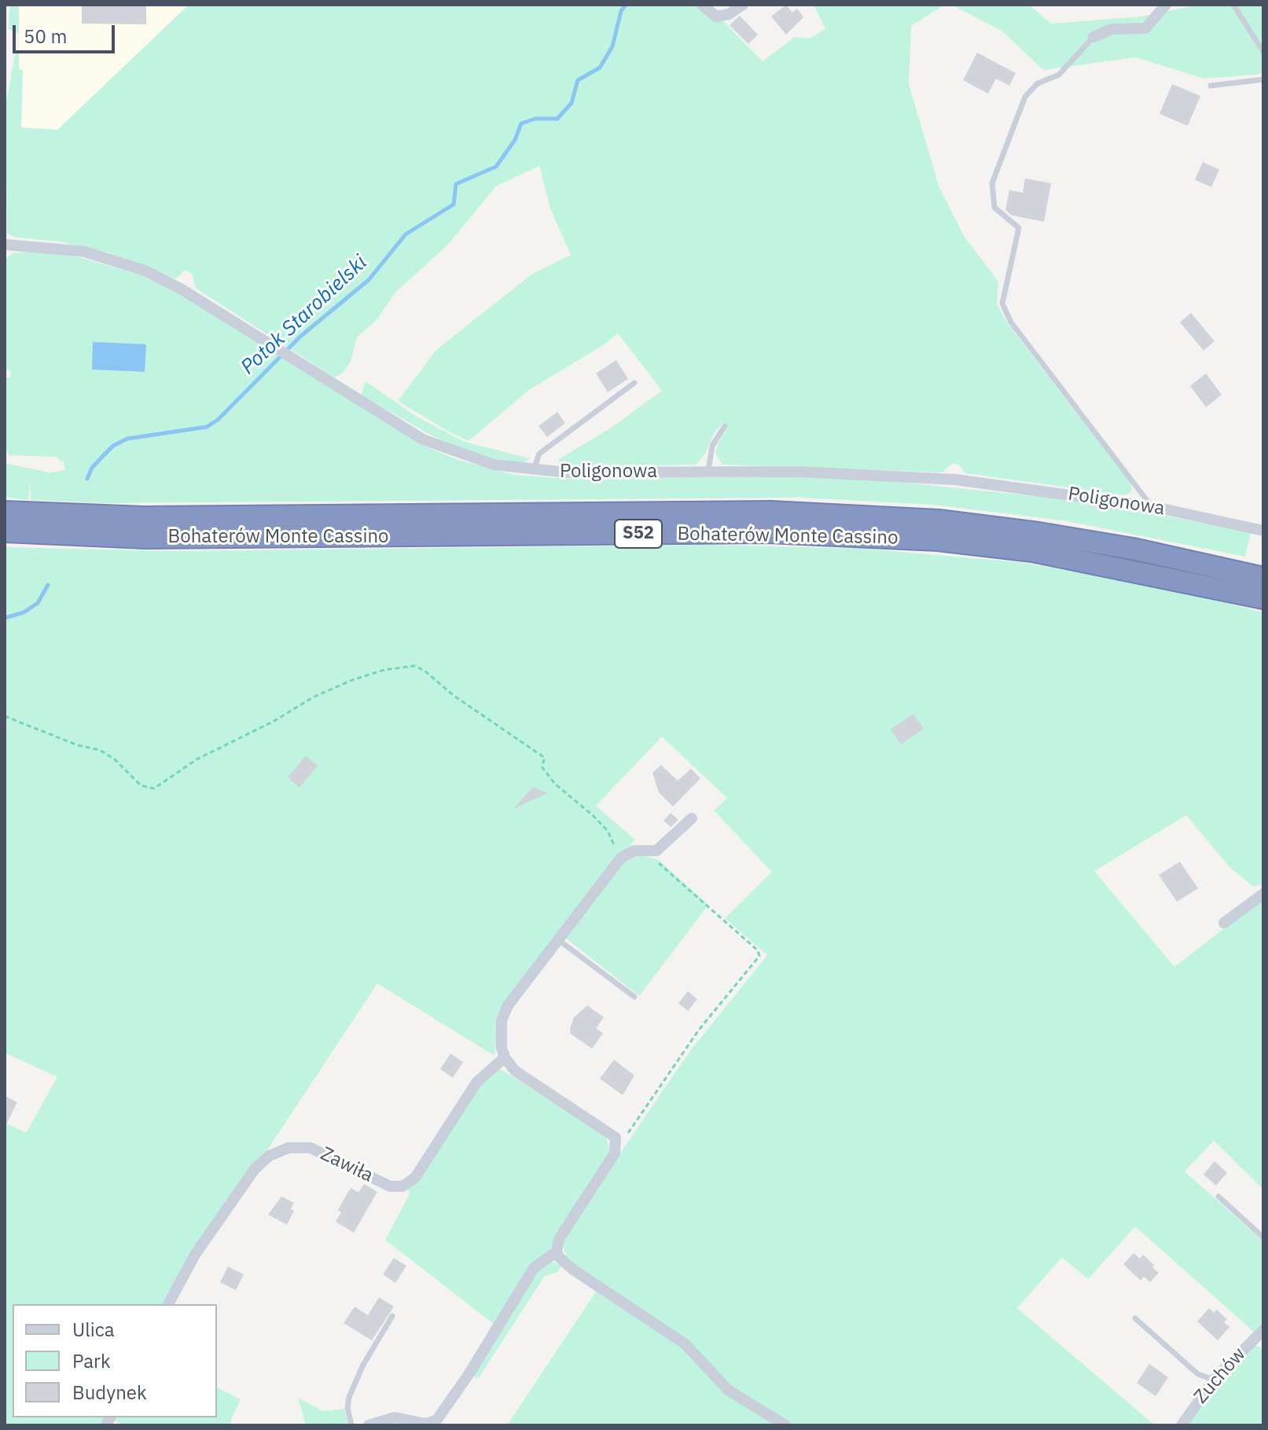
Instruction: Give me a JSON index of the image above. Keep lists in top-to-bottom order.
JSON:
{
  "streets": {
    "highway": ["S52", "Bohaterów Monte Cassino"],
    "street": ["Poligonowa", "Zawiła", "Zuchów"]
  },
  "water": ["Potok Starobielski"],
  "legend": ["Ulica", "Park", "Budynek"],
  "scale_bar": "50 m"
}
